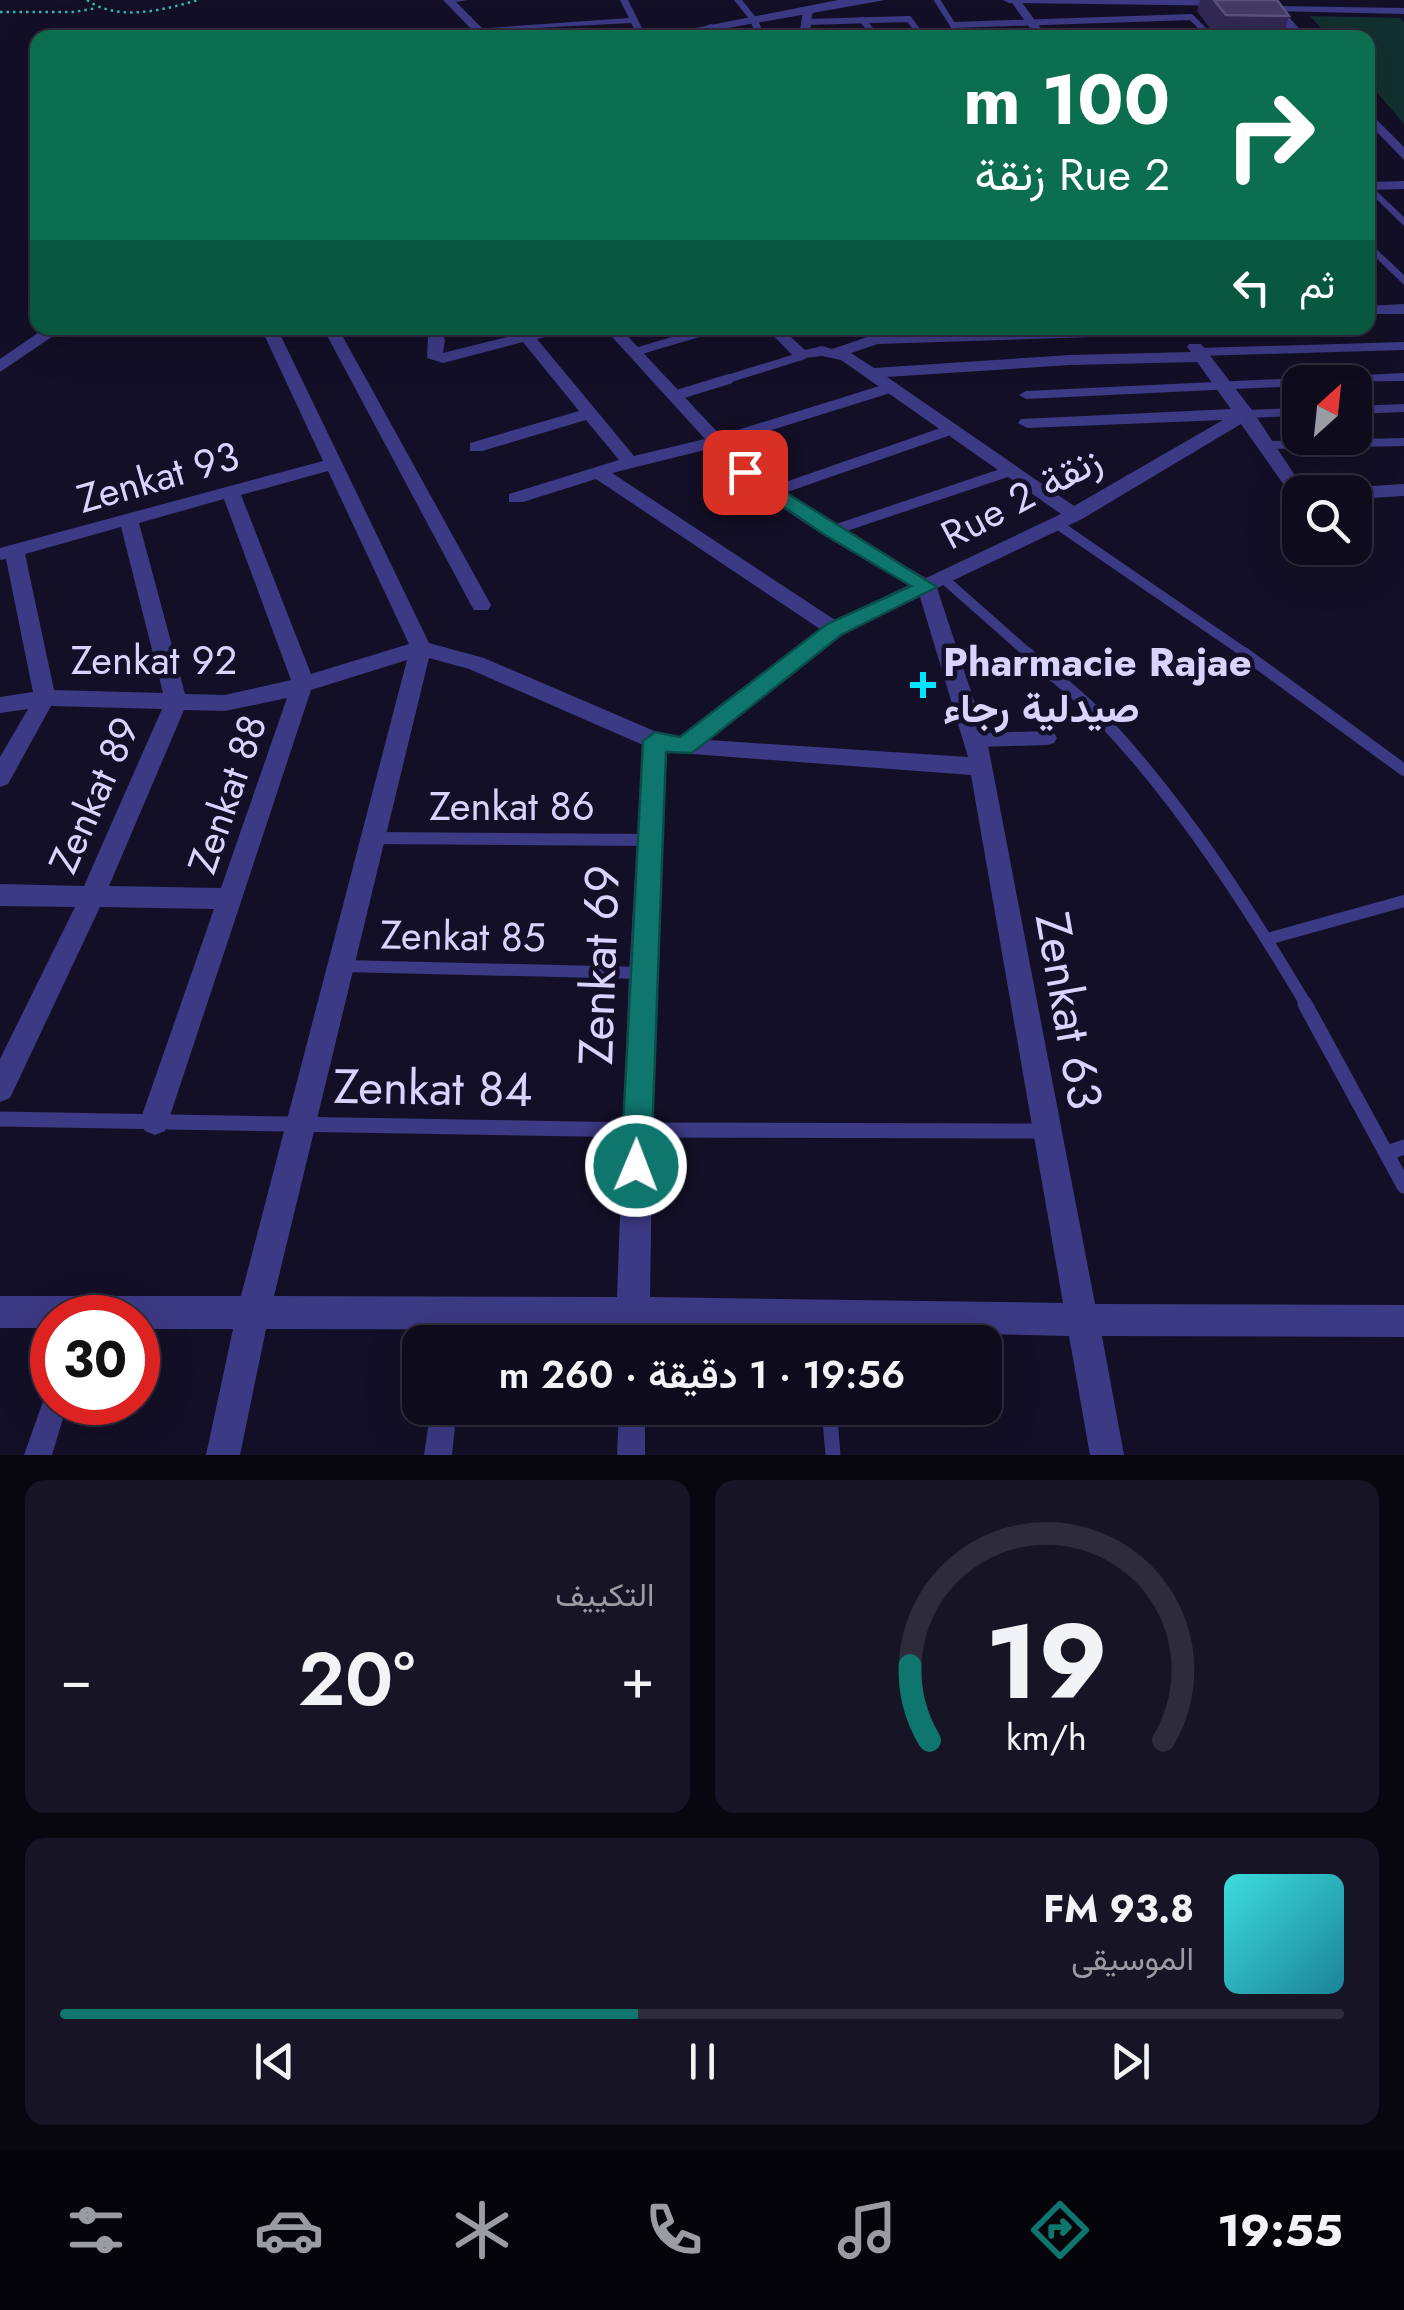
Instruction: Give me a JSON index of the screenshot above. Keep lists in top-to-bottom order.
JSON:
{
  "streets": {
    "street": [
      "Zenkat 93",
      "Rue 2 زنقة",
      "Zenkat 92",
      "Zenkat 88",
      "Zenkat 89",
      "Zenkat 69",
      "Zenkat 63"
    ],
    "lane": ["Zenkat 86", "Zenkat 85", "Zenkat 84"]
  },
  "crossings": [
    ["Zenkat 93", "Zenkat 88"],
    ["Zenkat 93", "Zenkat 89"],
    ["Rue 2 زنقة", "Zenkat 63"],
    ["Zenkat 92", "Zenkat 88"],
    ["Zenkat 92", "Zenkat 89"],
    ["Zenkat 88", "Zenkat 84"],
    ["Zenkat 86", "Zenkat 69"],
    ["Zenkat 85", "Zenkat 69"],
    ["Zenkat 69", "Zenkat 84"],
    ["Zenkat 63", "Zenkat 84"]
  ],
  "places": {
    "health": ["Pharmacie Rajae صيدلية رجاء"]
  },
  "north": "top right",
  "page": {
    "turn": ["100 m", "Rue 2 زنقة"],
    "then": "ثم",
    "limit": "30",
    "trip": "19:56 · 1 دقيقة · 260 m",
    "tile": "التكييف",
    "heat": ["−", "20°", "+"],
    "song": ["93.8 FM", "الموسيقى"],
    "tabs": "19:55",
    "gauge": ["19", "km/h"]
  }
}
